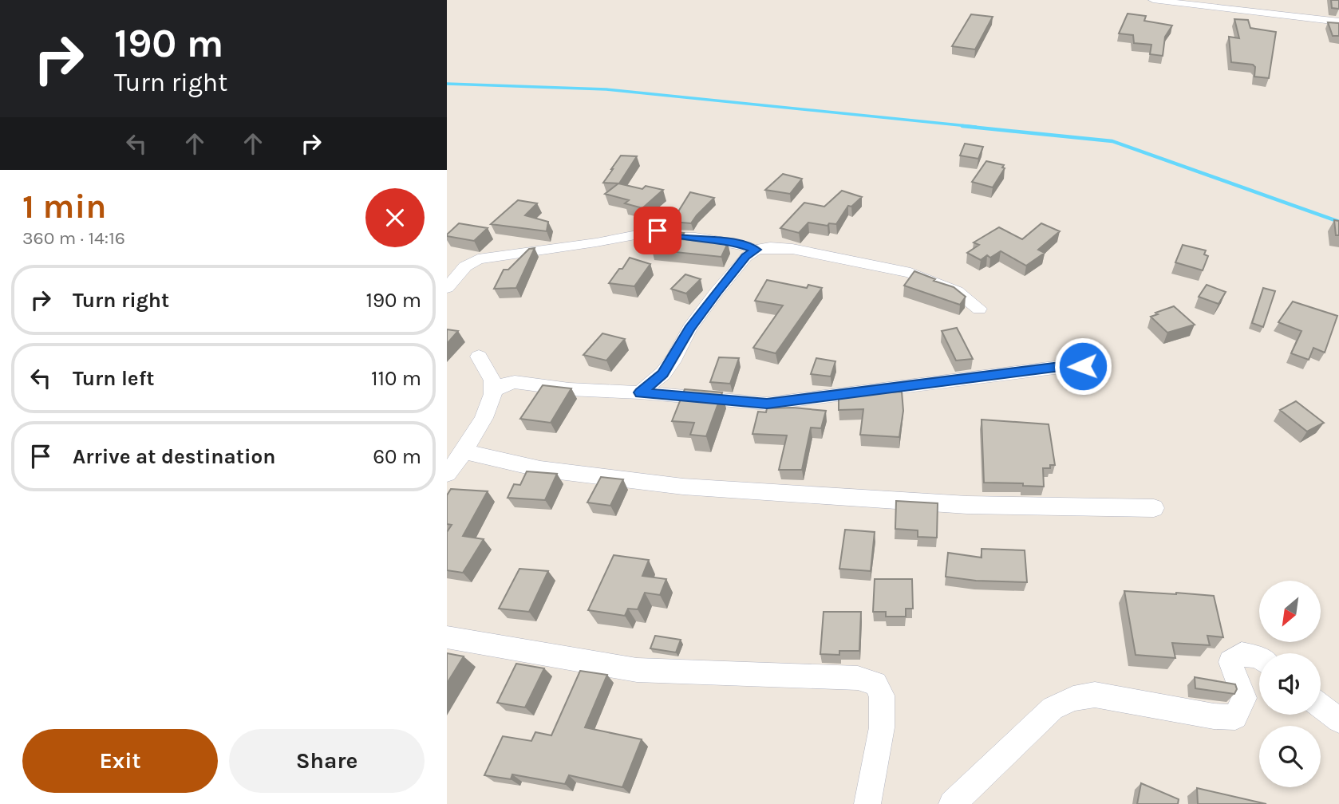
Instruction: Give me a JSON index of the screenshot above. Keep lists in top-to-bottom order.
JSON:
{
  "north": "bottom left",
  "page": {
    "turn": ["190 m", "Turn right"],
    "heading": ["1 min", "360 m · 14:16"],
    "list": [
      {
        "name": "Turn right",
        "value": "190 m"
      },
      {
        "name": "Turn left",
        "value": "110 m"
      },
      {
        "name": "Arrive at destination",
        "value": "60 m"
      }
    ],
    "buttons": ["Exit", "Share"]
  }
}
